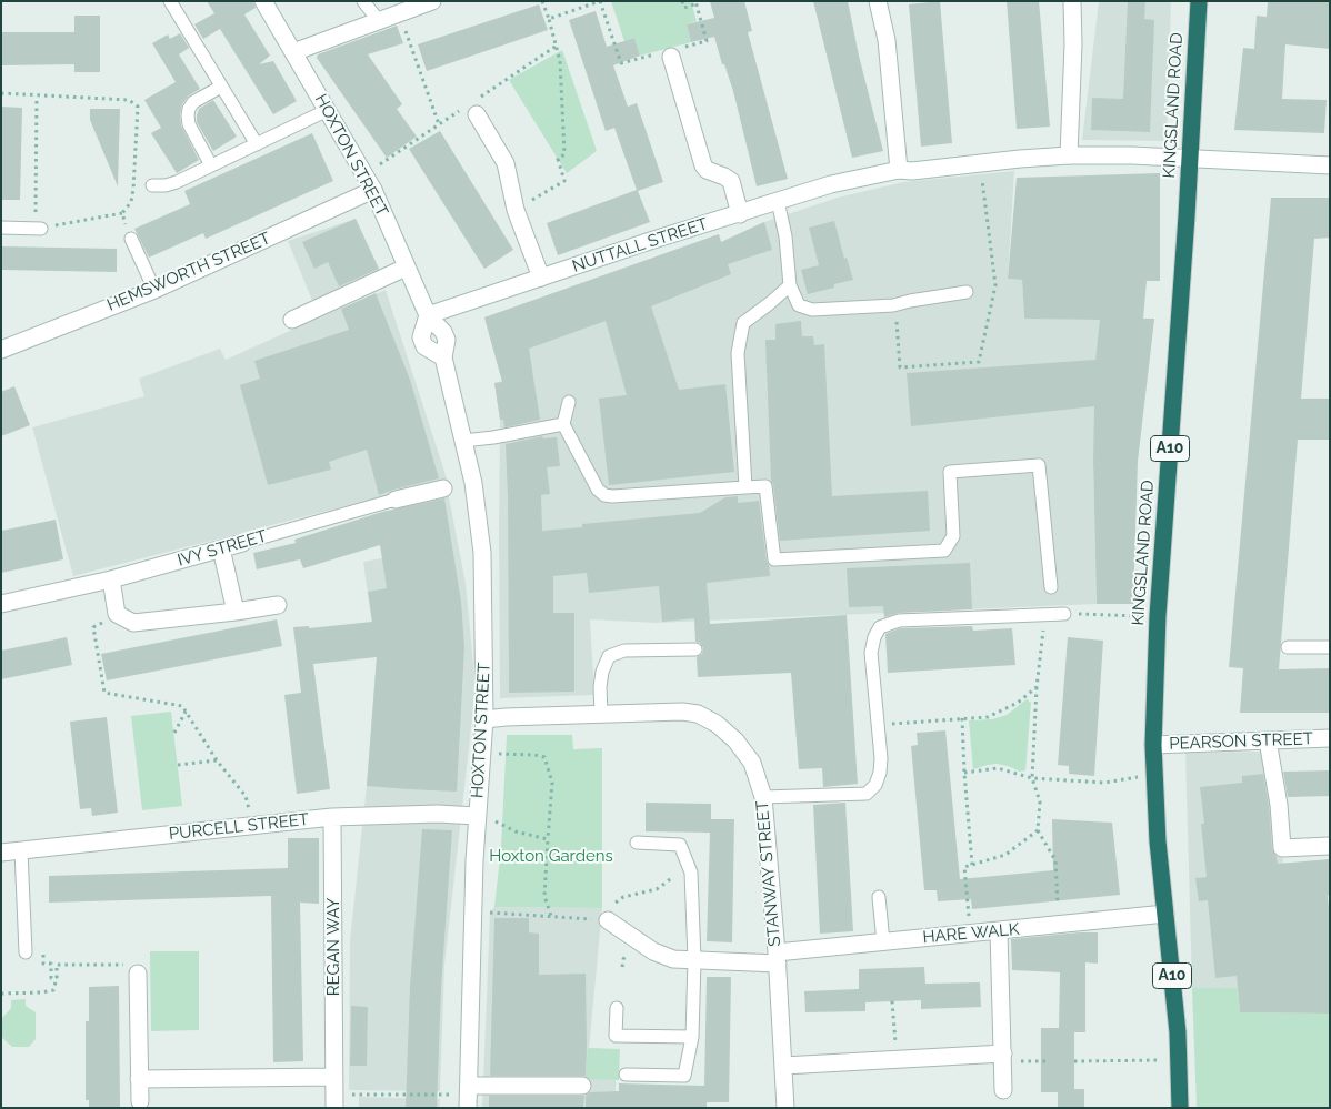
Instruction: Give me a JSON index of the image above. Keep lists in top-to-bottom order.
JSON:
{
  "streets": {
    "highway": ["KINGSLAND ROAD", "A10"],
    "street": [
      "HOXTON STREET",
      "NUTTALL STREET",
      "HEMSWORTH STREET",
      "IVY STREET",
      "PEARSON STREET",
      "PURCELL STREET",
      "STANWAY STREET",
      "HARE WALK",
      "REGAN WAY"
    ]
  },
  "crossings": [
    ["KINGSLAND ROAD", "NUTTALL STREET"],
    ["KINGSLAND ROAD", "PEARSON STREET"],
    ["KINGSLAND ROAD", "HARE WALK"],
    ["HOXTON STREET", "NUTTALL STREET"],
    ["HOXTON STREET", "HEMSWORTH STREET"],
    ["HOXTON STREET", "PURCELL STREET"],
    ["HOXTON STREET", "STANWAY STREET"],
    ["PURCELL STREET", "REGAN WAY"],
    ["STANWAY STREET", "HARE WALK"]
  ],
  "parks": ["Hoxton Gardens"]
}
